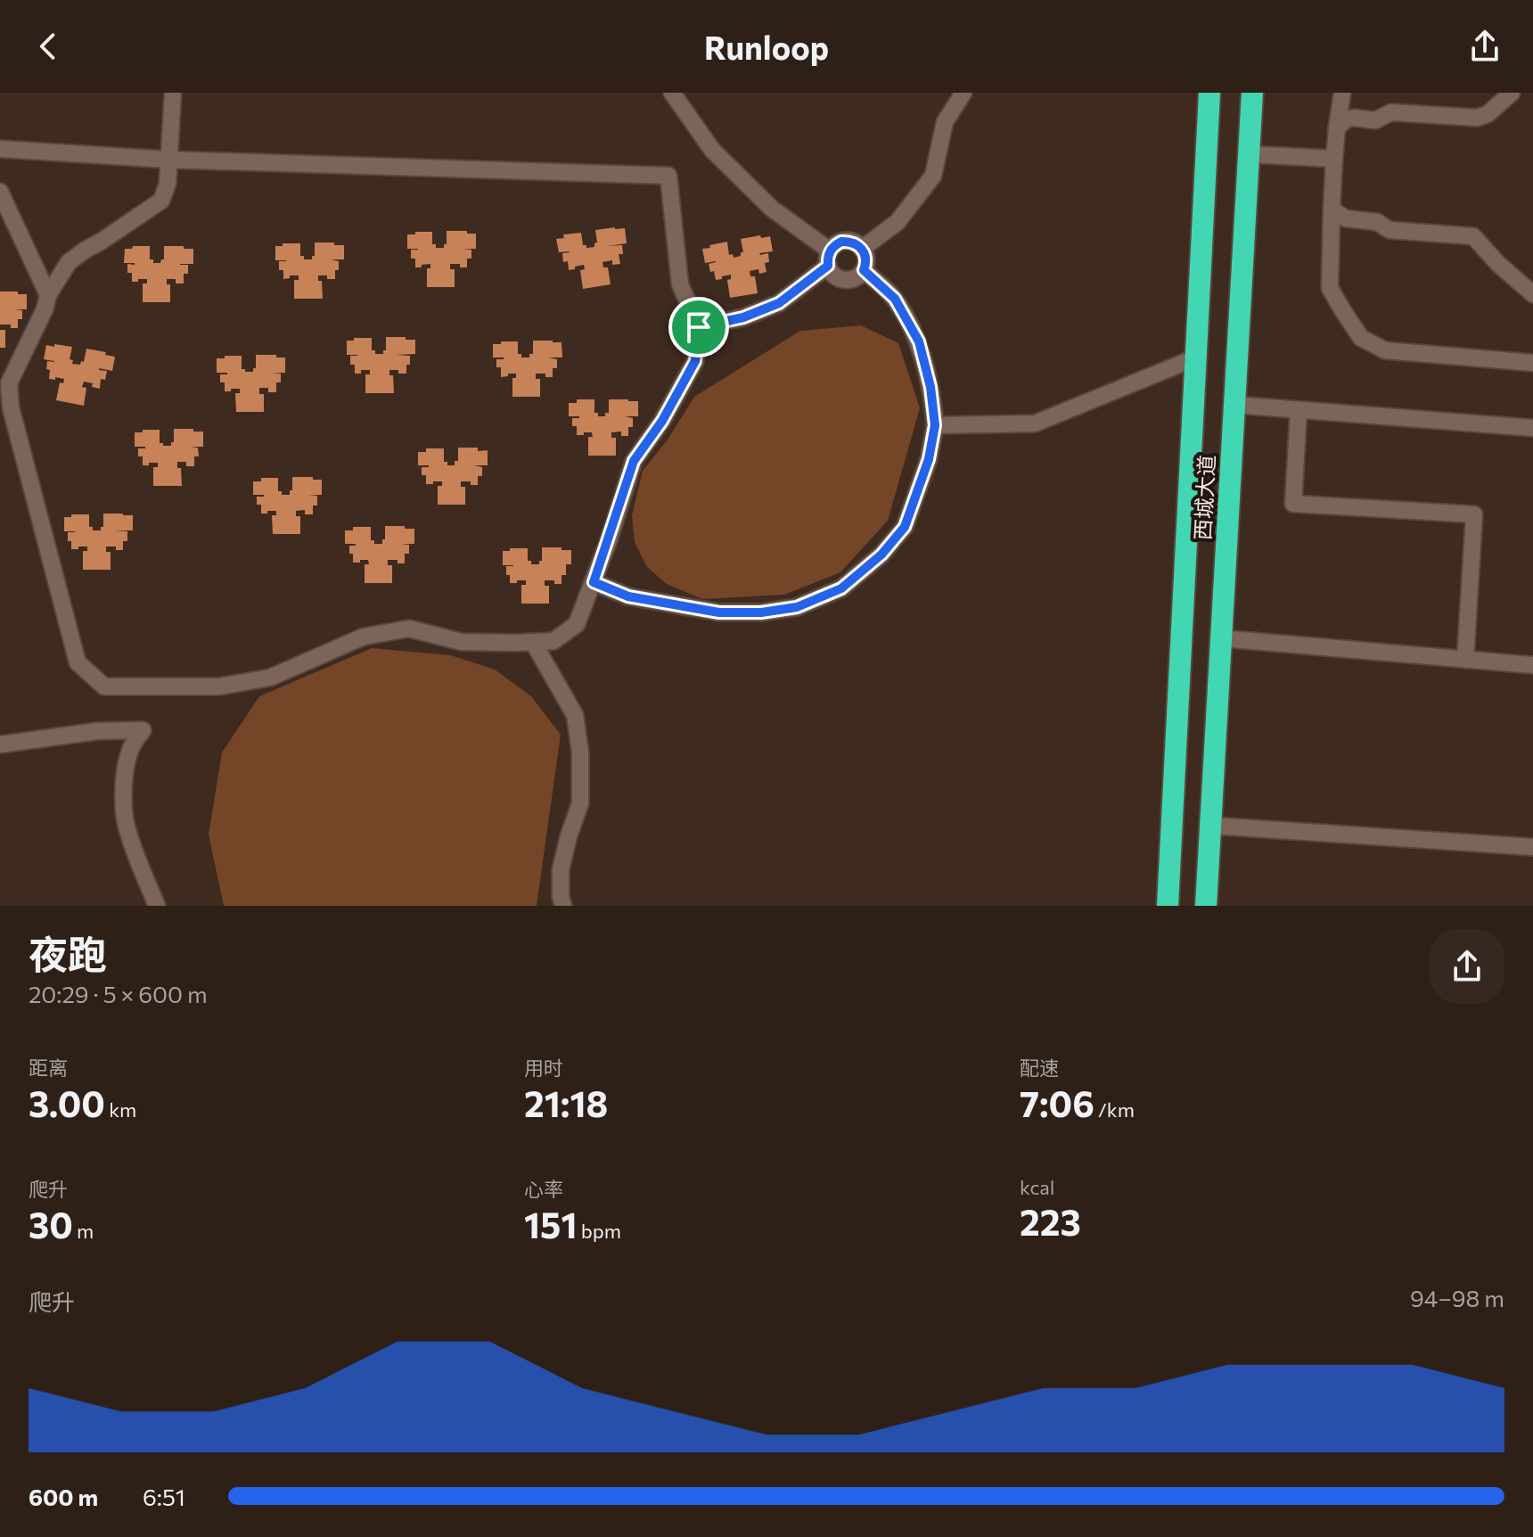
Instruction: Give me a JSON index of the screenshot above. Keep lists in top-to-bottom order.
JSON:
{
  "streets": {
    "highway": ["西城大道"]
  },
  "page": {
    "header": "Runloop",
    "heading": ["夜跑", "20:29 · 5 × 600 m"],
    "stats": [
      ["距离", "3.00 km"],
      ["用时", "21:18"],
      ["配速", "7:06 /km"],
      ["爬升", "30 m"],
      ["心率", "151 bpm"],
      ["kcal", "223"]
    ],
    "chart": ["爬升", "94–98 m"],
    "list": [
      {
        "name": "600 m",
        "note": "6:51"
      }
    ]
  }
}
